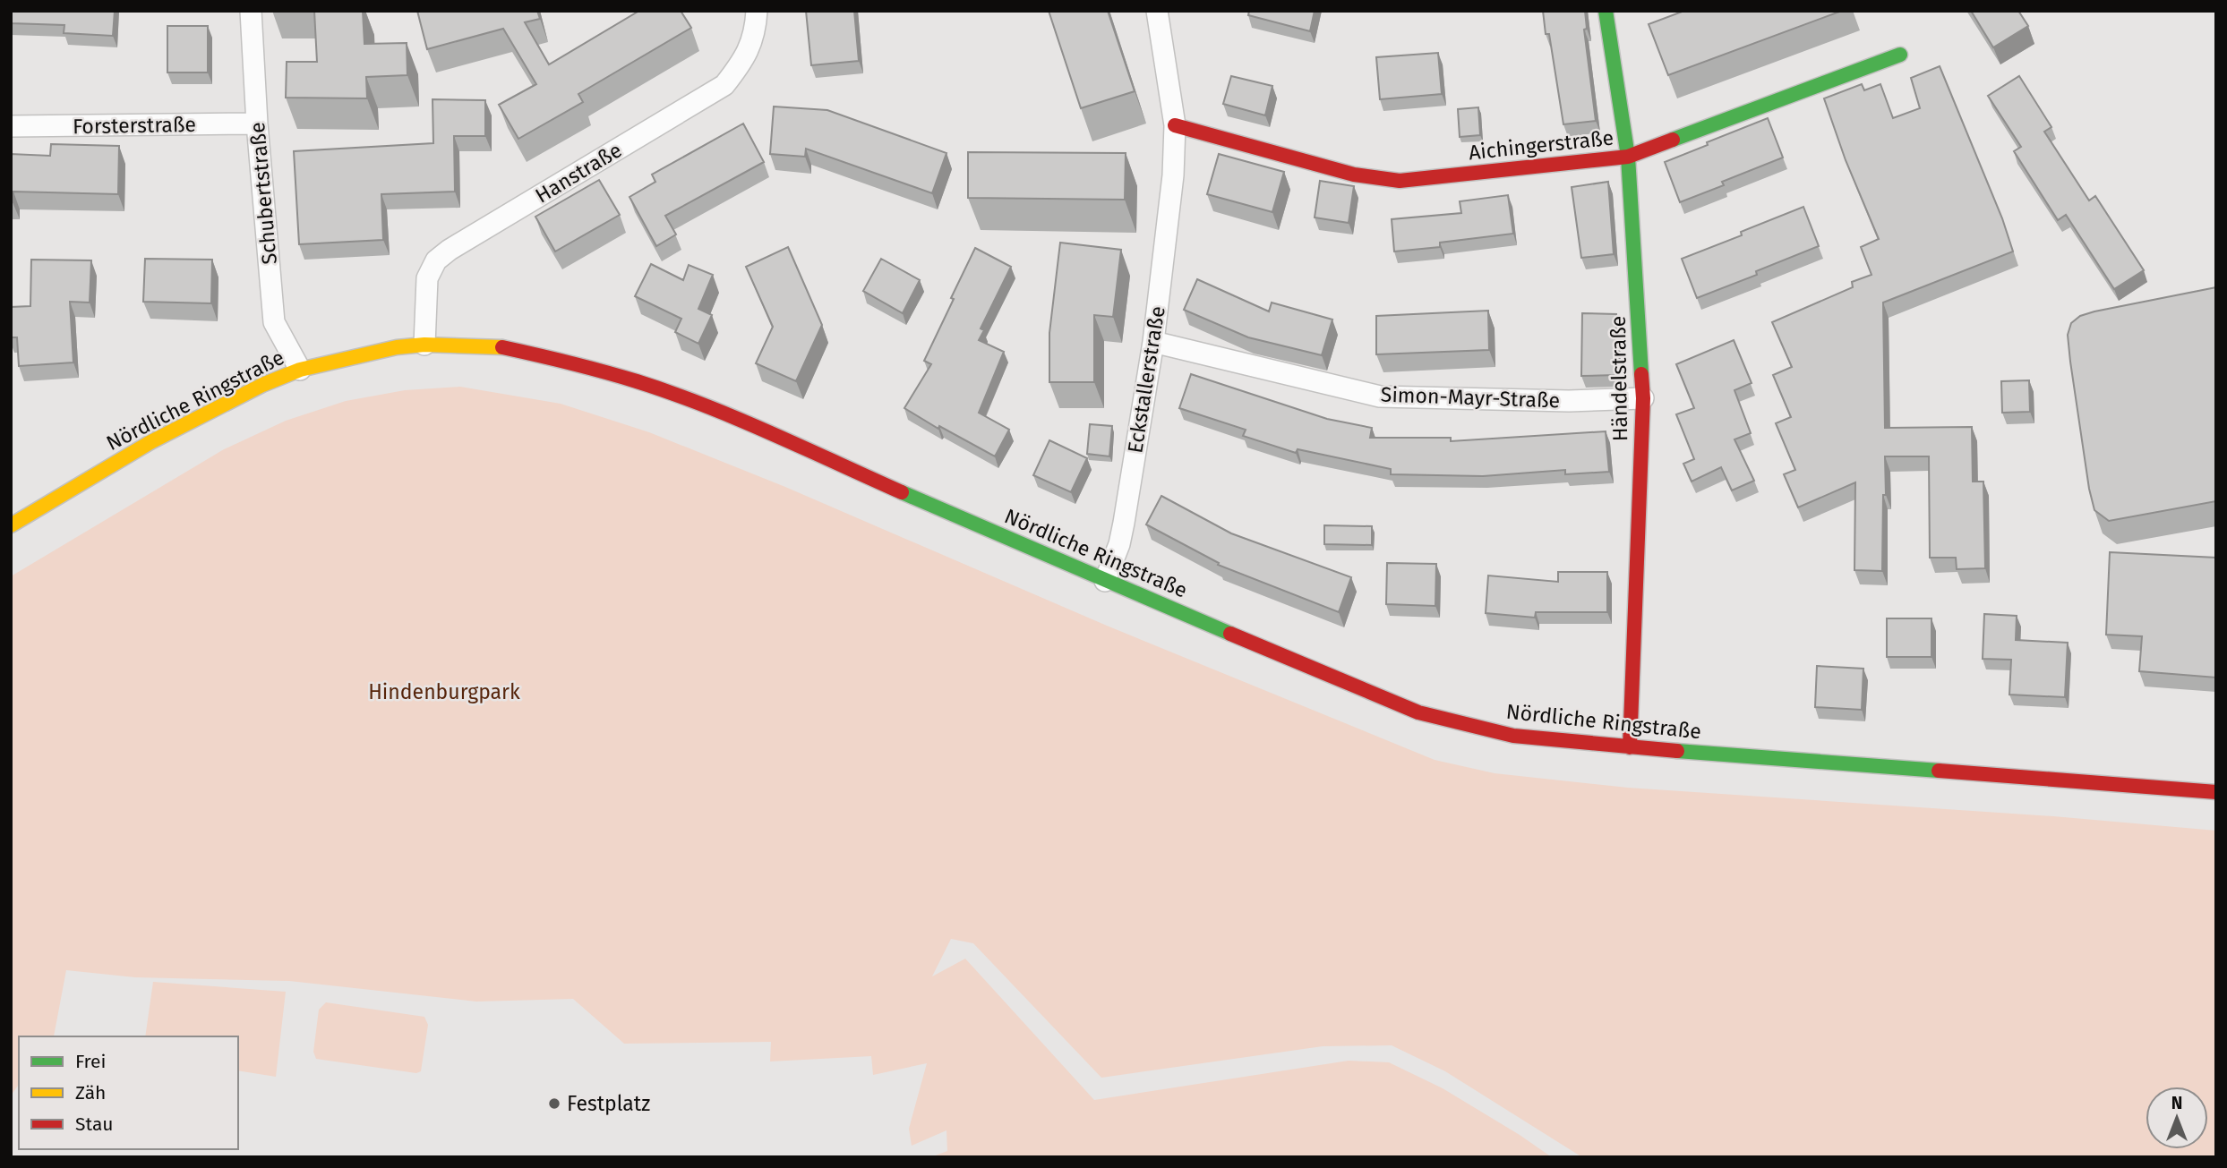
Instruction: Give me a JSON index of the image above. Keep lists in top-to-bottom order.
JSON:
{
  "streets": {
    "main road": ["Aichingerstraße", "Händelstraße", "Nördliche Ringstraße"],
    "street": [
      "Forsterstraße",
      "Hanstraße",
      "Schubertstraße",
      "Eckstallerstraße",
      "Simon-Mayr-Straße"
    ]
  },
  "crossings": [
    ["Forsterstraße", "Schubertstraße"],
    ["Aichingerstraße", "Händelstraße"],
    ["Aichingerstraße", "Eckstallerstraße"],
    ["Hanstraße", "Nördliche Ringstraße"],
    ["Schubertstraße", "Nördliche Ringstraße"],
    ["Händelstraße", "Simon-Mayr-Straße"],
    ["Händelstraße", "Nördliche Ringstraße"],
    ["Eckstallerstraße", "Simon-Mayr-Straße"],
    ["Eckstallerstraße", "Nördliche Ringstraße"]
  ],
  "parks": ["Hindenburgpark"],
  "places": ["Festplatz"],
  "legend": ["Frei", "Zäh", "Stau"],
  "north": "top"
}
